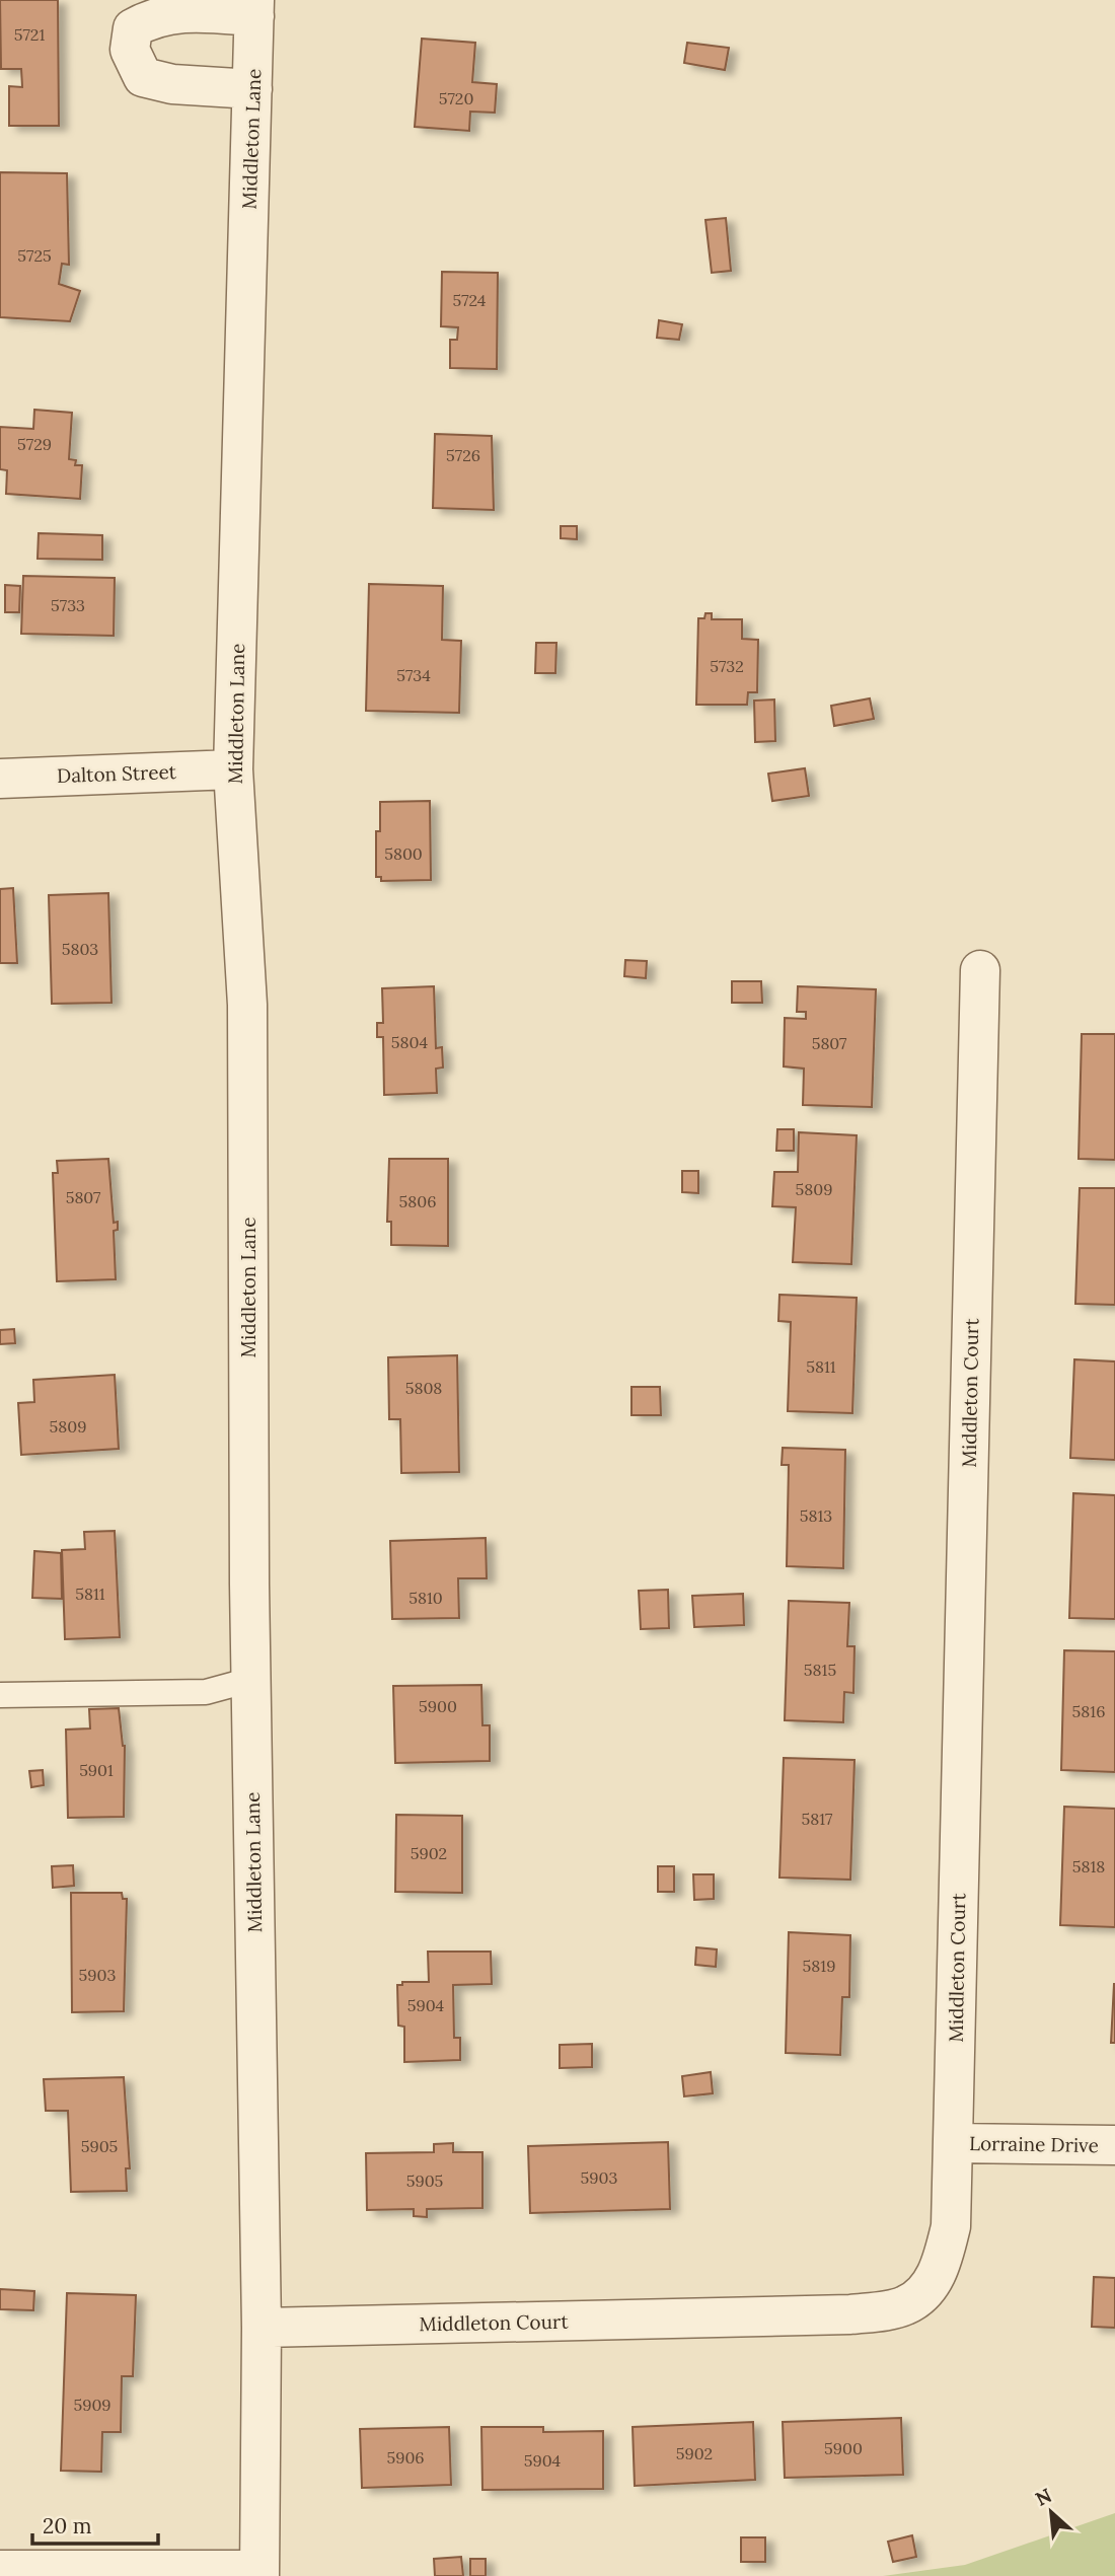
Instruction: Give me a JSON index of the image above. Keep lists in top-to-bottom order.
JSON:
{
  "streets": {
    "street": [
      "Middleton Lane",
      "Dalton Street",
      "Middleton Court",
      "Lorraine Drive"
    ]
  },
  "crossings": [
    ["Middleton Lane", "Dalton Street"],
    ["Middleton Lane", "Middleton Court"],
    ["Middleton Court", "Lorraine Drive"]
  ],
  "house_numbers": [
    "5721",
    "5720",
    "5725",
    "5724",
    "5729",
    "5726",
    "5733",
    "5732",
    "5734",
    "5800",
    "5803",
    "5804",
    "5807",
    "5809",
    "5807",
    "5806",
    "5811",
    "5808",
    "5809",
    "5813",
    "5811",
    "5810",
    "5815",
    "5900",
    "5816",
    "5901",
    "5817",
    "5902",
    "5818",
    "5819",
    "5903",
    "5904",
    "5905",
    "5903",
    "5905",
    "5909",
    "5900",
    "5902",
    "5906",
    "5904"
  ],
  "scale_bar": "20 m",
  "north": "top left"
}
